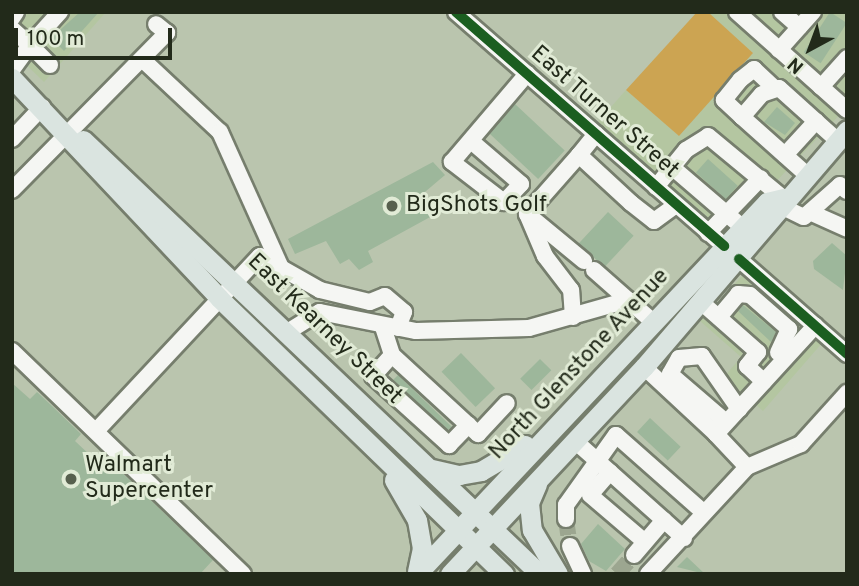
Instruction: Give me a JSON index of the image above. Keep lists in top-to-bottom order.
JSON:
{
  "streets": {
    "main road": ["East Kearney Street", "North Glenstone Avenue"],
    "street": ["East Turner Street"]
  },
  "crossings": [
    ["East Turner Street", "North Glenstone Avenue"],
    ["East Kearney Street", "North Glenstone Avenue"]
  ],
  "places": ["BigShots Golf", "Walmart Supercenter"],
  "scale_bar": "100 m",
  "north": "bottom left"
}
